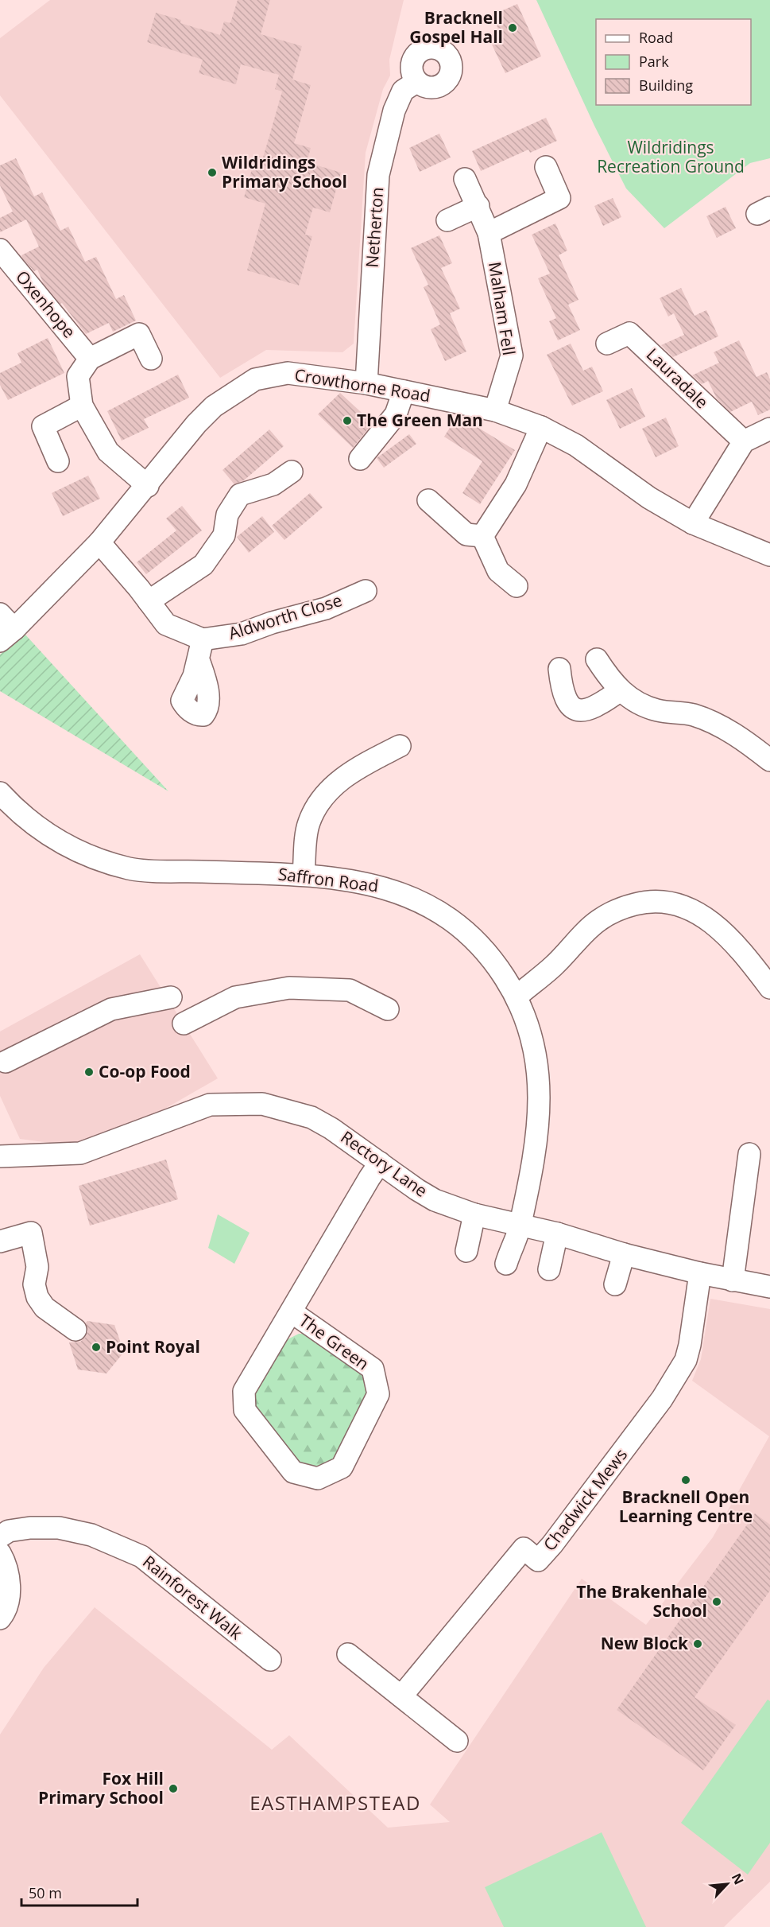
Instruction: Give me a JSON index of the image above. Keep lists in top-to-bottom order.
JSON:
{
  "streets": {
    "street": [
      "Netherton",
      "Oxenhope",
      "Malham Fell",
      "Lauradale",
      "Crowthorne Road",
      "Aldworth Close",
      "Saffron Road",
      "Rectory Lane",
      "The Green",
      "Chadwick Mews",
      "Rainforest Walk"
    ]
  },
  "crossings": [
    ["Netherton", "Crowthorne Road"],
    ["Malham Fell", "Crowthorne Road"],
    ["Crowthorne Road", "Aldworth Close"],
    ["Saffron Road", "Rectory Lane"],
    ["Rectory Lane", "The Green"],
    ["Rectory Lane", "Chadwick Mews"]
  ],
  "districts": ["EASTHAMPSTEAD"],
  "parks": ["Wildridings Recreation Ground"],
  "places": [
    "Bracknell Gospel Hall",
    "Wildridings Primary School",
    "The Green Man",
    "Co-op Food",
    "Point Royal",
    "Bracknell Open Learning Centre",
    "The Brakenhale School",
    "New Block",
    "Fox Hill Primary School"
  ],
  "legend": ["Road", "Park", "Building"],
  "scale_bar": "50 m",
  "north": "top right"
}
